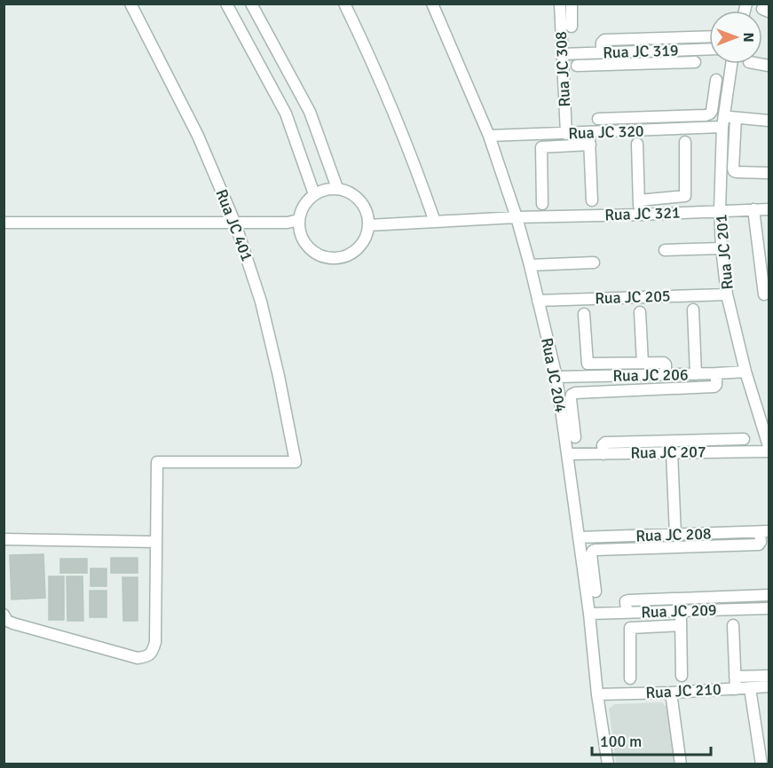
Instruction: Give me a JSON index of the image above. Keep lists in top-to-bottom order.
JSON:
{
  "streets": {
    "street": [
      "Rua JC 319",
      "Rua JC 308",
      "Rua JC 320",
      "Rua JC 321",
      "Rua JC 401",
      "Rua JC 201",
      "Rua JC 205",
      "Rua JC 204",
      "Rua JC 206",
      "Rua JC 207",
      "Rua JC 208",
      "Rua JC 209",
      "Rua JC 210"
    ]
  },
  "crossings": [
    ["Rua JC 319", "Rua JC 308"],
    ["Rua JC 308", "Rua JC 320"],
    ["Rua JC 320", "Rua JC 201"],
    ["Rua JC 320", "Rua JC 204"],
    ["Rua JC 321", "Rua JC 201"],
    ["Rua JC 321", "Rua JC 204"],
    ["Rua JC 201", "Rua JC 205"],
    ["Rua JC 201", "Rua JC 206"],
    ["Rua JC 205", "Rua JC 204"],
    ["Rua JC 204", "Rua JC 206"],
    ["Rua JC 204", "Rua JC 207"],
    ["Rua JC 204", "Rua JC 208"],
    ["Rua JC 204", "Rua JC 209"],
    ["Rua JC 204", "Rua JC 210"]
  ],
  "scale_bar": "100 m",
  "north": "right"
}
